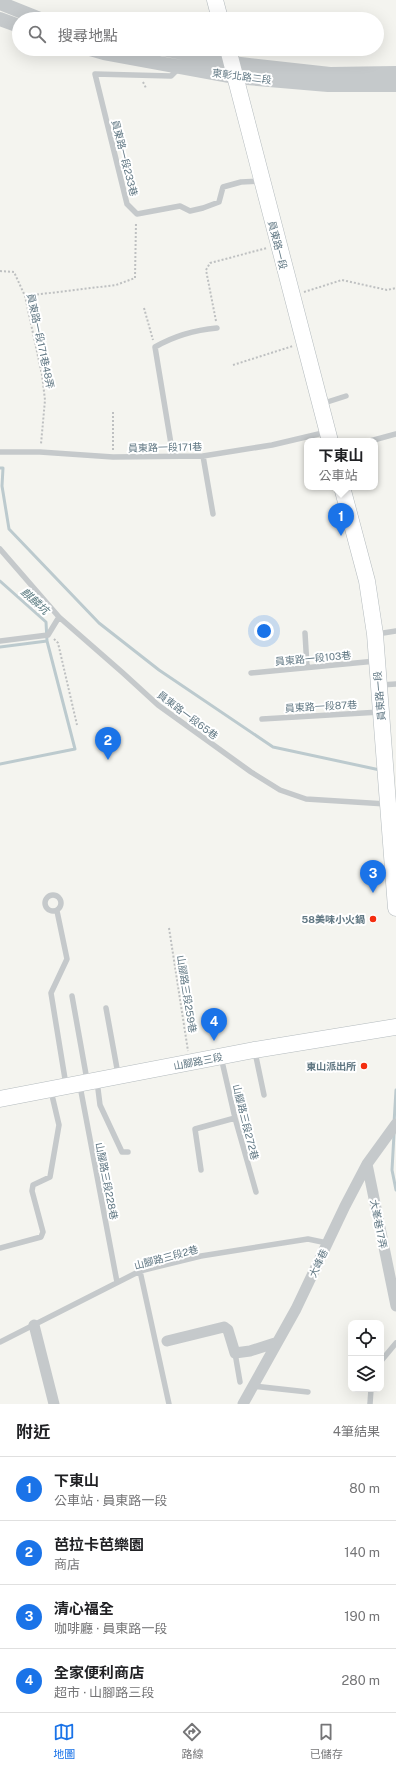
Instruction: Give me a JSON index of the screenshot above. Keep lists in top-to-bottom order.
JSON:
{
  "streets": {
    "main road": ["員東路一段", "山腳路三段"],
    "street": ["東彰北路二段", "大峯巷17弄", "大峰巷"],
    "lane": [
      "員東路一段233巷",
      "員東路一段171巷",
      "員東路一段103巷",
      "員東路一段87巷",
      "員東路一段65巷",
      "山腳路三段272巷",
      "山腳路三段228巷",
      "山腳路三段2巷"
    ],
    "path": ["員東路一段171巷48弄", "山腳路三段259巷"]
  },
  "crossings": [
    ["東彰北路二段", "員東路一段233巷"],
    ["東彰北路二段", "員東路一段"],
    ["員東路一段", "員東路一段103巷"],
    ["員東路一段", "員東路一段87巷"],
    ["員東路一段", "員東路一段65巷"],
    ["員東路一段171巷48弄", "員東路一段171巷"],
    ["山腳路三段259巷", "山腳路三段"],
    ["山腳路三段", "山腳路三段272巷"],
    ["山腳路三段", "山腳路三段228巷"],
    ["山腳路三段228巷", "山腳路三段2巷"],
    ["大峯巷17弄", "大峰巷"],
    ["山腳路三段2巷", "大峰巷"]
  ],
  "water": ["麒麟坑"],
  "places": ["58美味小火鍋", "東山派出所"],
  "page": {
    "search": "搜尋地點",
    "popup": ["下東山", "公車站"],
    "pins": [
      "1",
      "2",
      "3",
      "4"
    ],
    "heading": ["附近", "4筆結果"],
    "list": [
      {
        "mark": "1",
        "name": "下東山",
        "note": "公車站 · 員東路一段",
        "value": "80 m"
      },
      {
        "mark": "2",
        "name": "芭拉卡芭樂園",
        "note": "商店",
        "value": "140 m"
      },
      {
        "mark": "3",
        "name": "清心福全",
        "note": "咖啡廳 · 員東路一段",
        "value": "190 m"
      },
      {
        "mark": "4",
        "name": "全家便利商店",
        "note": "超市 · 山腳路三段",
        "value": "280 m"
      }
    ],
    "nav": ["地圖", "路線", "已儲存"]
  }
}
